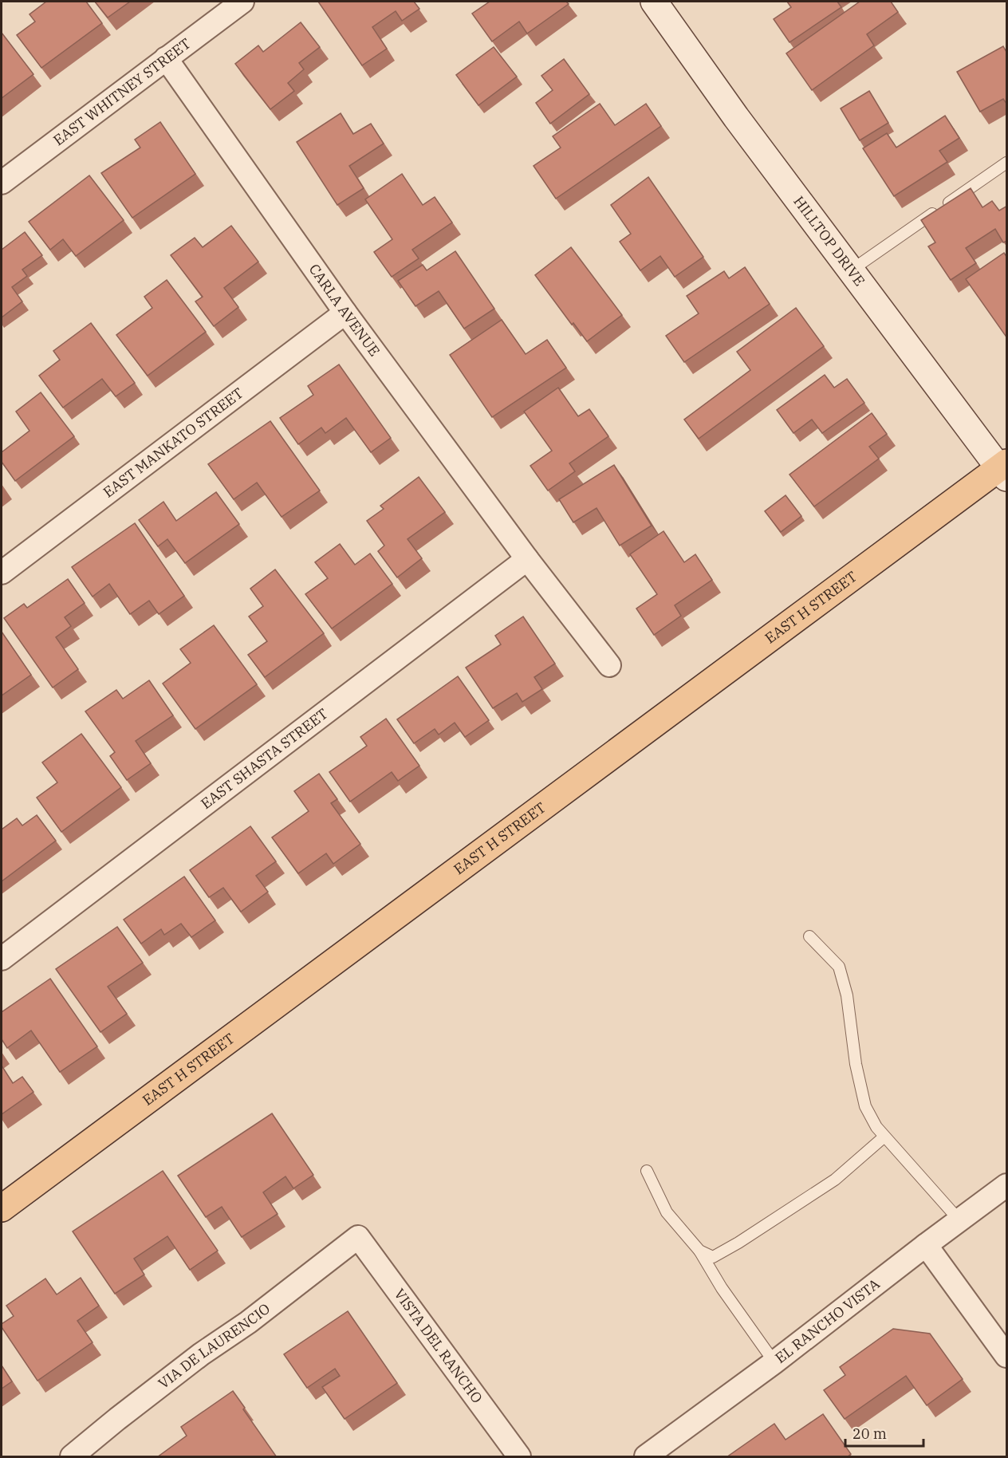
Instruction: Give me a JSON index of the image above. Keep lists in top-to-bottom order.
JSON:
{
  "streets": {
    "main road": ["HILLTOP DRIVE", "EAST H STREET"],
    "street": [
      "EAST WHITNEY STREET",
      "CARLA AVENUE",
      "EAST MANKATO STREET",
      "EAST SHASTA STREET",
      "EL RANCHO VISTA",
      "VIA DE LAURENCIO",
      "VISTA DEL RANCHO"
    ]
  },
  "crossings": [
    ["EAST WHITNEY STREET", "CARLA AVENUE"],
    ["HILLTOP DRIVE", "EAST H STREET"],
    ["CARLA AVENUE", "EAST MANKATO STREET"],
    ["CARLA AVENUE", "EAST SHASTA STREET"],
    ["VIA DE LAURENCIO", "VISTA DEL RANCHO"]
  ],
  "scale_bar": "20 m"
}
